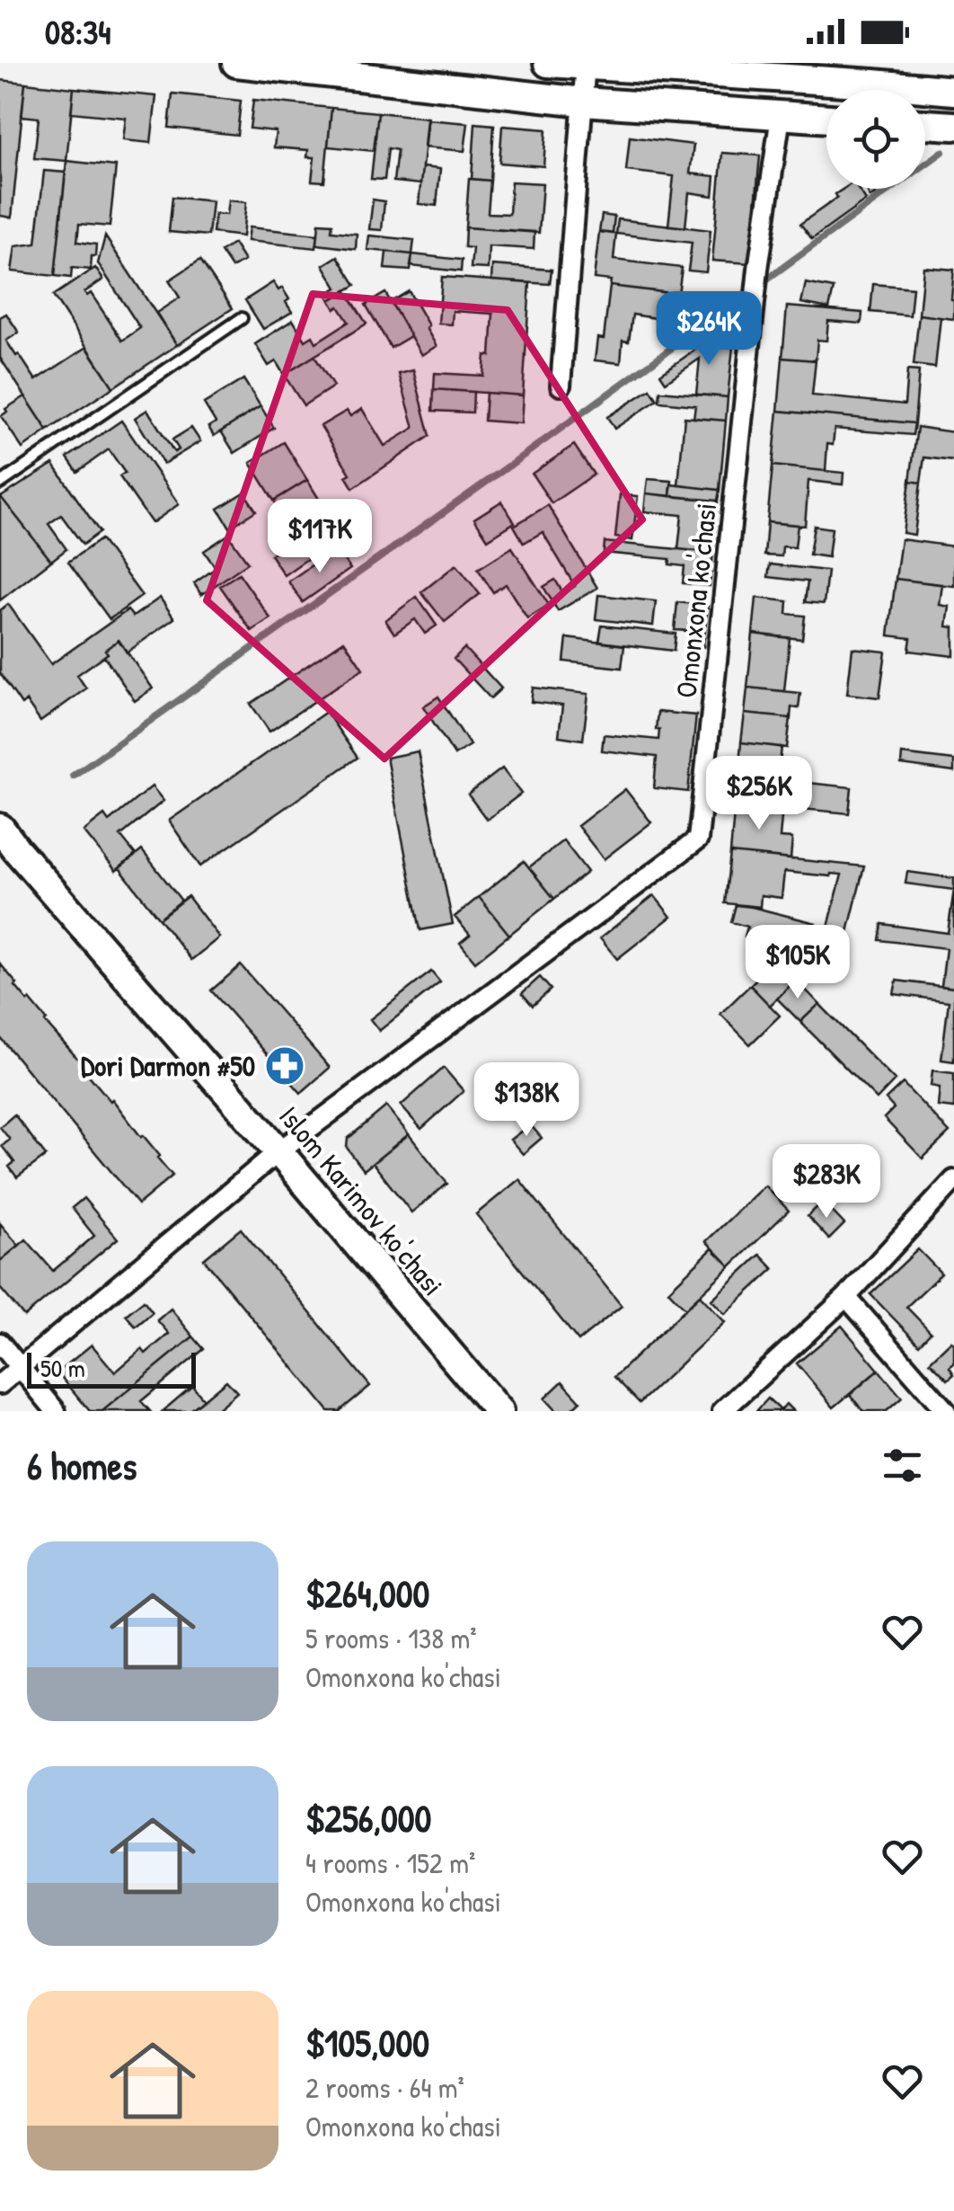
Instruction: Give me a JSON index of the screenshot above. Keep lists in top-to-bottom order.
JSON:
{
  "streets": {
    "main road": ["Islom Karimov ko'chasi"],
    "street": ["Omonxona ko'chasi"]
  },
  "crossings": [
    ["Omonxona ko'chasi", "Islom Karimov ko'chasi"]
  ],
  "places": {
    "pharmacy": ["Dori Darmon #50"]
  },
  "scale_bar": "50 m",
  "page": {
    "status": "08:34",
    "price": [
      "$264K",
      "$117K",
      "$256K",
      "$105K",
      "$138K",
      "$283K"
    ],
    "scale": "50 m",
    "heading": "6 homes",
    "list": [
      {
        "name": "$264,000",
        "note": "5 rooms · 138 m² · Omonxona ko'chasi"
      },
      {
        "name": "$256,000",
        "note": "4 rooms · 152 m² · Omonxona ko'chasi"
      },
      {
        "name": "$105,000",
        "note": "2 rooms · 64 m² · Omonxona ko'chasi"
      }
    ]
  }
}
